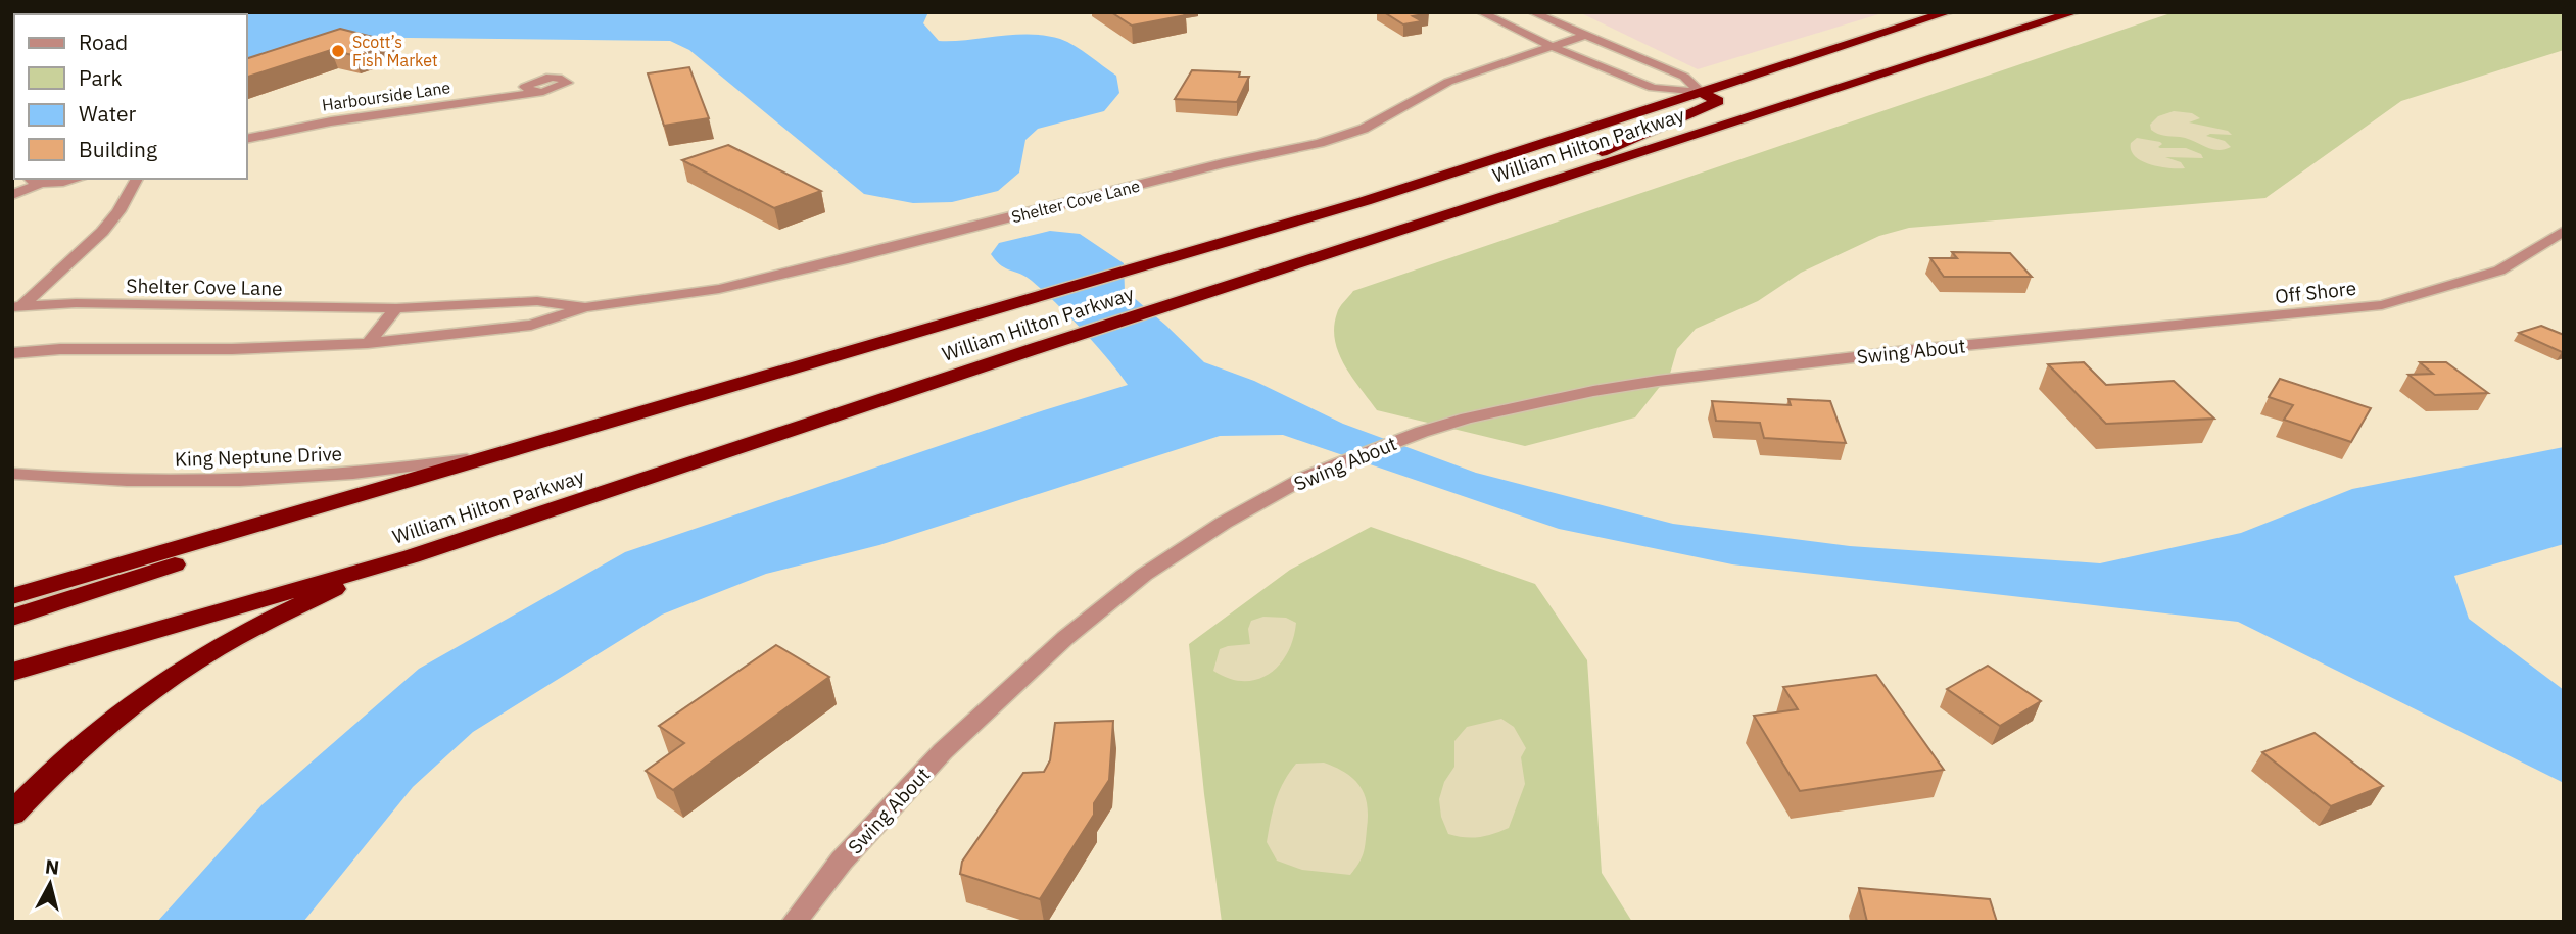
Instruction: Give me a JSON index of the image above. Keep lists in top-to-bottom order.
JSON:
{
  "streets": {
    "highway": ["William Hilton Parkway"],
    "street": [
      "Harbourside Lane",
      "Shelter Cove Lane",
      "Off Shore",
      "Swing About",
      "King Neptune Drive"
    ]
  },
  "crossings": [
    ["William Hilton Parkway", "King Neptune Drive"],
    ["Off Shore", "Swing About"]
  ],
  "places": ["Scott’s Fish Market"],
  "legend": [
    "Road",
    "Park",
    "Water",
    "Building"
  ],
  "north": "top"
}
